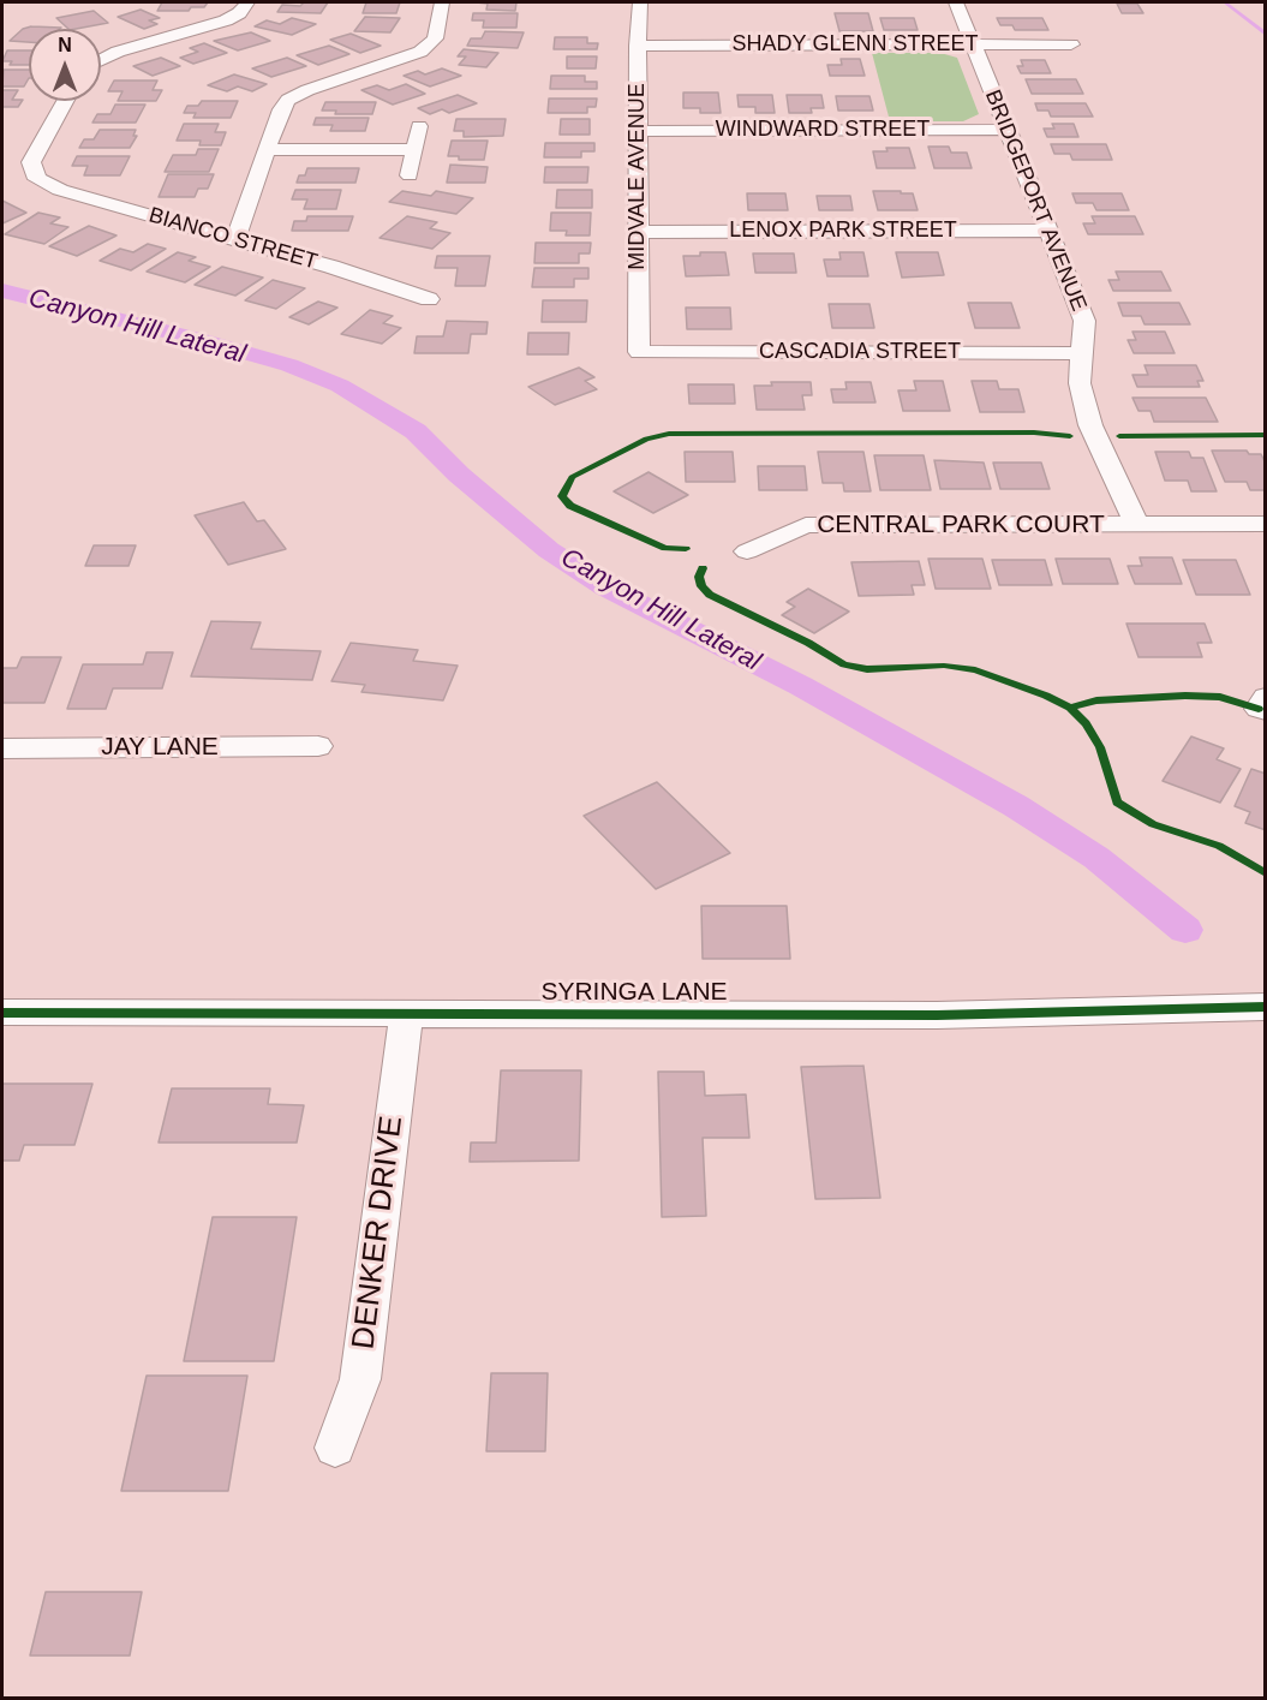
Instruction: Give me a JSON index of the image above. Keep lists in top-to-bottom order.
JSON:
{
  "streets": {
    "street": [
      "SHADY GLENN STREET",
      "WINDWARD STREET",
      "MIDVALE AVENUE",
      "BRIDGEPORT AVENUE",
      "LENOX PARK STREET",
      "BIANCO STREET",
      "CASCADIA STREET",
      "CENTRAL PARK COURT",
      "JAY LANE",
      "SYRINGA LANE",
      "DENKER DRIVE"
    ]
  },
  "crossings": [
    ["SHADY GLENN STREET", "MIDVALE AVENUE"],
    ["SHADY GLENN STREET", "BRIDGEPORT AVENUE"],
    ["WINDWARD STREET", "MIDVALE AVENUE"],
    ["WINDWARD STREET", "BRIDGEPORT AVENUE"],
    ["MIDVALE AVENUE", "LENOX PARK STREET"],
    ["MIDVALE AVENUE", "CASCADIA STREET"],
    ["BRIDGEPORT AVENUE", "LENOX PARK STREET"],
    ["BRIDGEPORT AVENUE", "CASCADIA STREET"],
    ["BRIDGEPORT AVENUE", "CENTRAL PARK COURT"],
    ["SYRINGA LANE", "DENKER DRIVE"]
  ],
  "water": ["Canyon Hill Lateral"],
  "north": "top"
}
